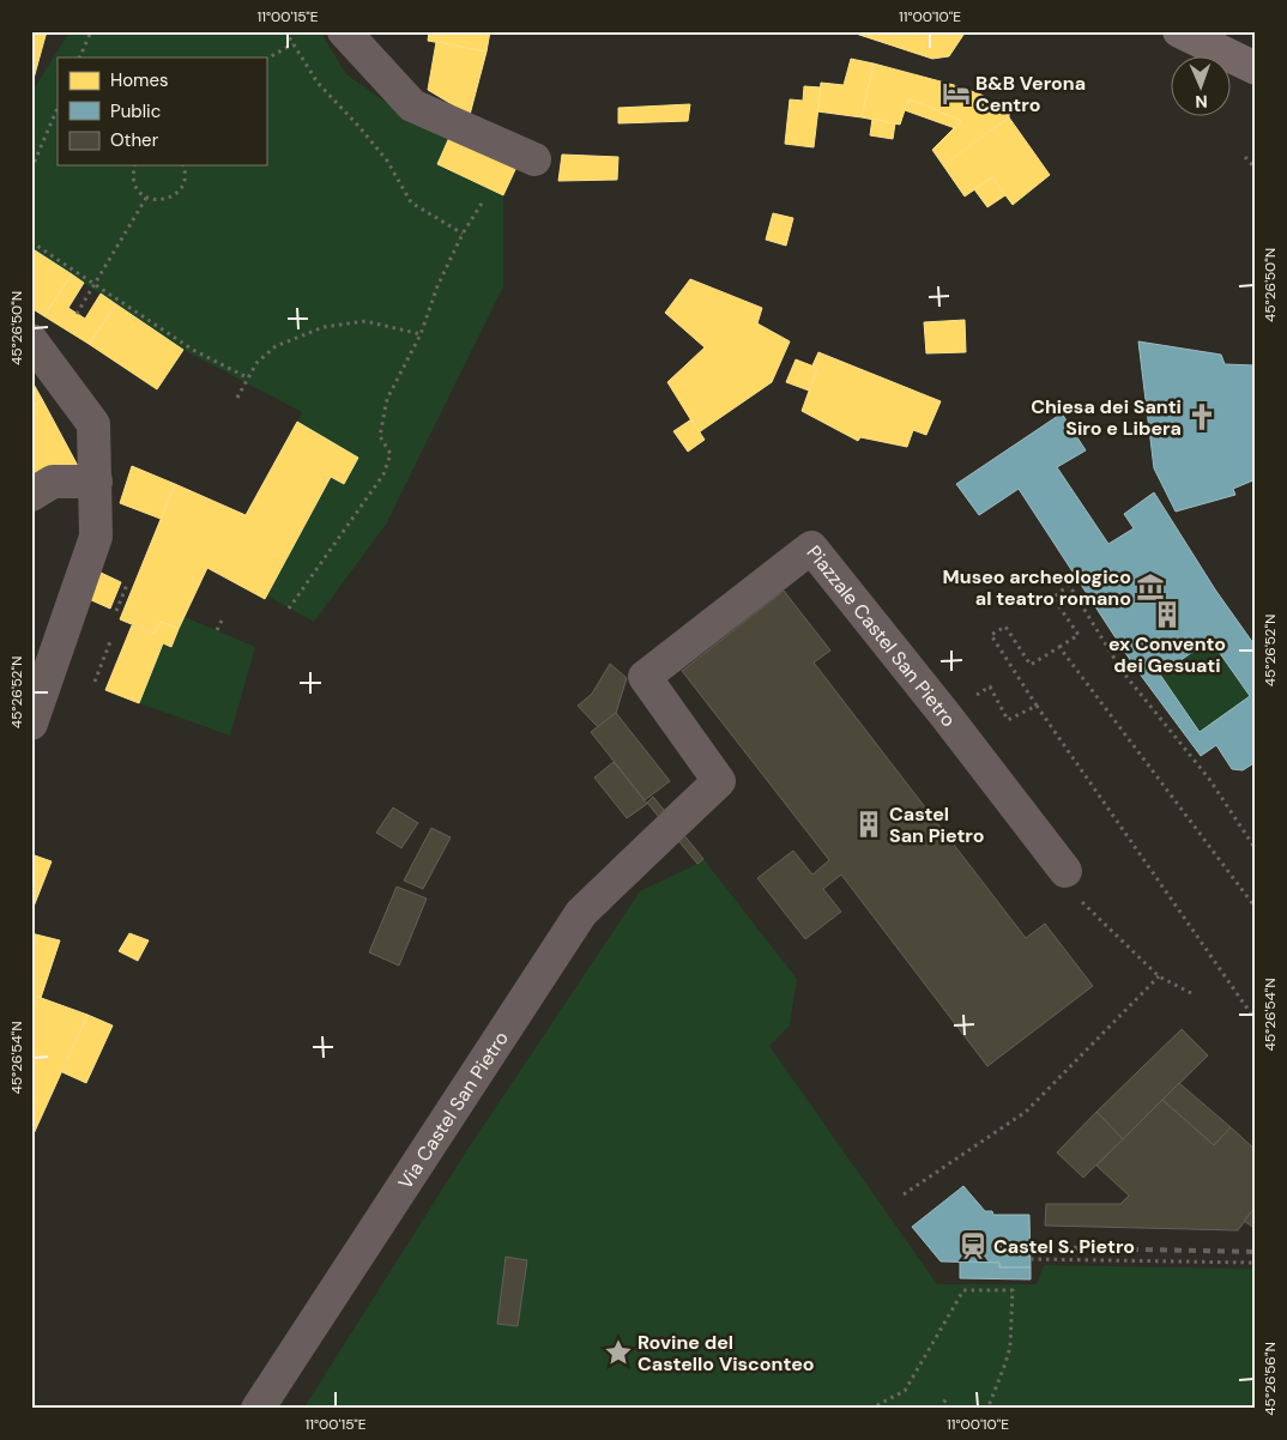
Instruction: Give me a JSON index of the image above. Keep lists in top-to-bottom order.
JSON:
{
  "streets": {
    "street": ["Piazzale Castel San Pietro", "Via Castel San Pietro"]
  },
  "crossings": [
    ["Piazzale Castel San Pietro", "Via Castel San Pietro"]
  ],
  "places": {
    "hotel": ["B&B Verona Centro"],
    "church": ["Chiesa dei Santi Siro e Libera"],
    "museum": ["Museo archeologico al teatro romano"],
    "building": ["ex Convento dei Gesuati", "Castel San Pietro"],
    "station": ["Castel S. Pietro"],
    "place": ["Rovine del Castello Visconteo"]
  },
  "legend": ["Homes", "Public", "Other"],
  "north": "bottom",
  "coordinates": [
    "11°00'15\"E",
    "11°00'10\"E",
    "45°26'50\"N",
    "45°26'52\"N",
    "45°26'54\"N",
    "45°26'56\"N"
  ]
}
